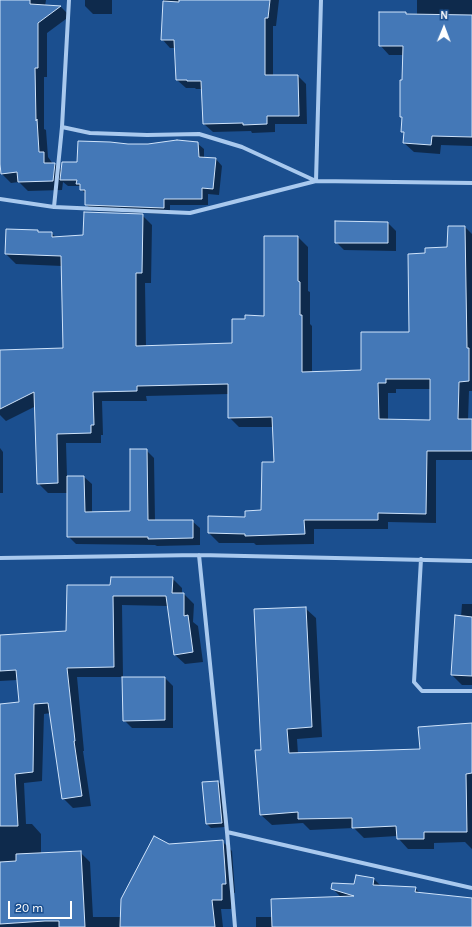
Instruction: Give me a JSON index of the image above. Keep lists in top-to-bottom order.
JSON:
{
  "scale_bar": "20 m",
  "north": "top"
}
